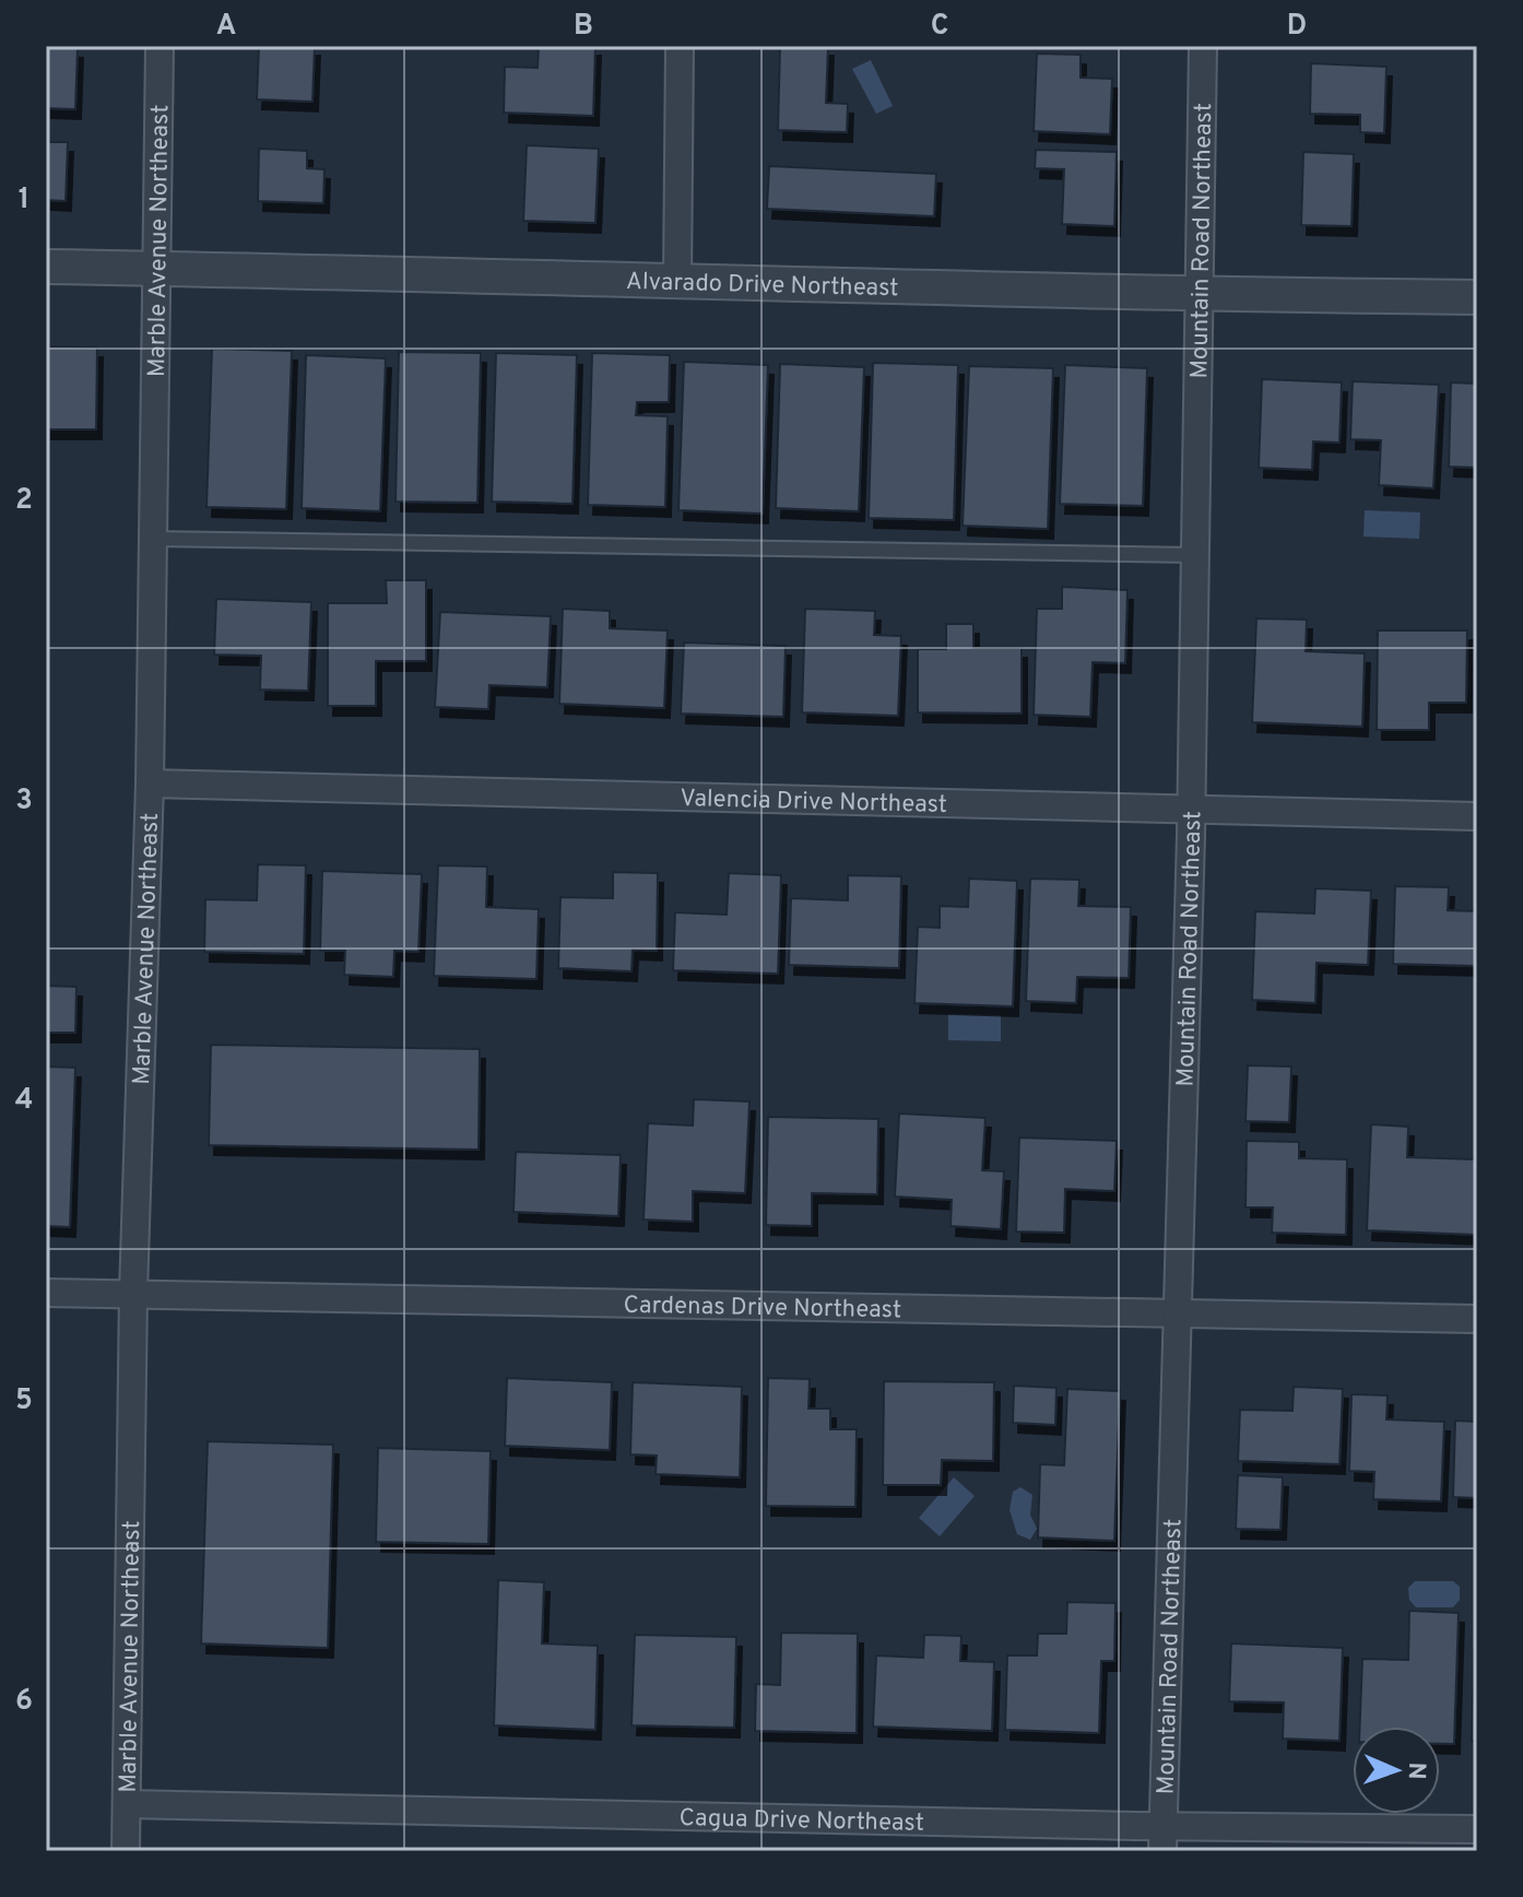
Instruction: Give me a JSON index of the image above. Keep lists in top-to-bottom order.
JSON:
{
  "streets": {
    "street": [
      "Marble Avenue Northeast",
      "Mountain Road Northeast",
      "Alvarado Drive Northeast",
      "Valencia Drive Northeast",
      "Cardenas Drive Northeast",
      "Cagua Drive Northeast"
    ]
  },
  "crossings": [
    ["Marble Avenue Northeast", "Alvarado Drive Northeast"],
    ["Marble Avenue Northeast", "Valencia Drive Northeast"],
    ["Marble Avenue Northeast", "Cardenas Drive Northeast"],
    ["Marble Avenue Northeast", "Cagua Drive Northeast"],
    ["Mountain Road Northeast", "Alvarado Drive Northeast"],
    ["Mountain Road Northeast", "Valencia Drive Northeast"],
    ["Mountain Road Northeast", "Cardenas Drive Northeast"],
    ["Mountain Road Northeast", "Cagua Drive Northeast"]
  ],
  "north": "right",
  "grid": {
    "columns": [
      "A",
      "B",
      "C",
      "D"
    ],
    "rows": [
      "1",
      "2",
      "3",
      "4",
      "5",
      "6"
    ]
  }
}
